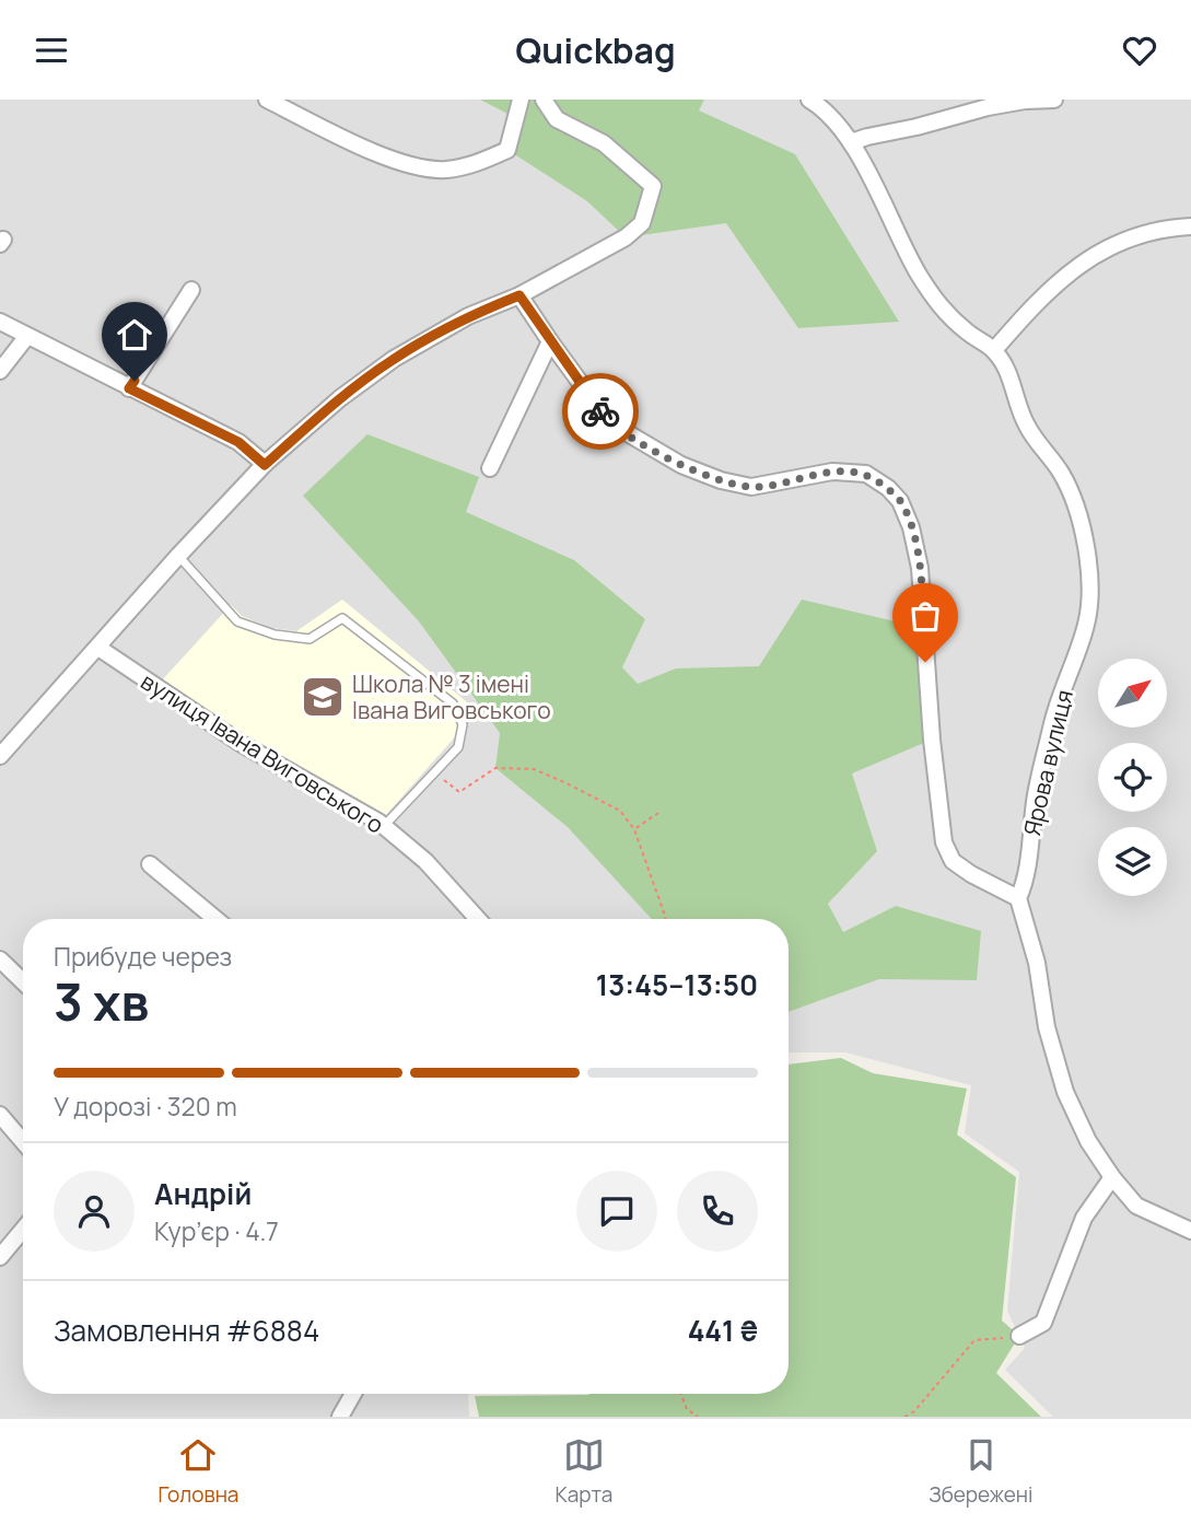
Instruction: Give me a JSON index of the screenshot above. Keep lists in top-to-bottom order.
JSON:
{
  "streets": {
    "street": ["вулиця Івана Виговського", "Ярова вулиця"]
  },
  "places": {
    "school or university": ["Школа № 3 імені Івана Виговського"]
  },
  "north": "top right",
  "page": {
    "header": "Quickbag",
    "heading": ["3 хв", "Прибуде через", "13:45–13:50"],
    "panel": [
      "Андрій",
      "Кур’єр · 4.7",
      "Замовлення #6884",
      "441 ₴"
    ],
    "bar": "У дорозі · 320 m",
    "tabs": ["Головна", "Карта", "Збережені"]
  }
}
